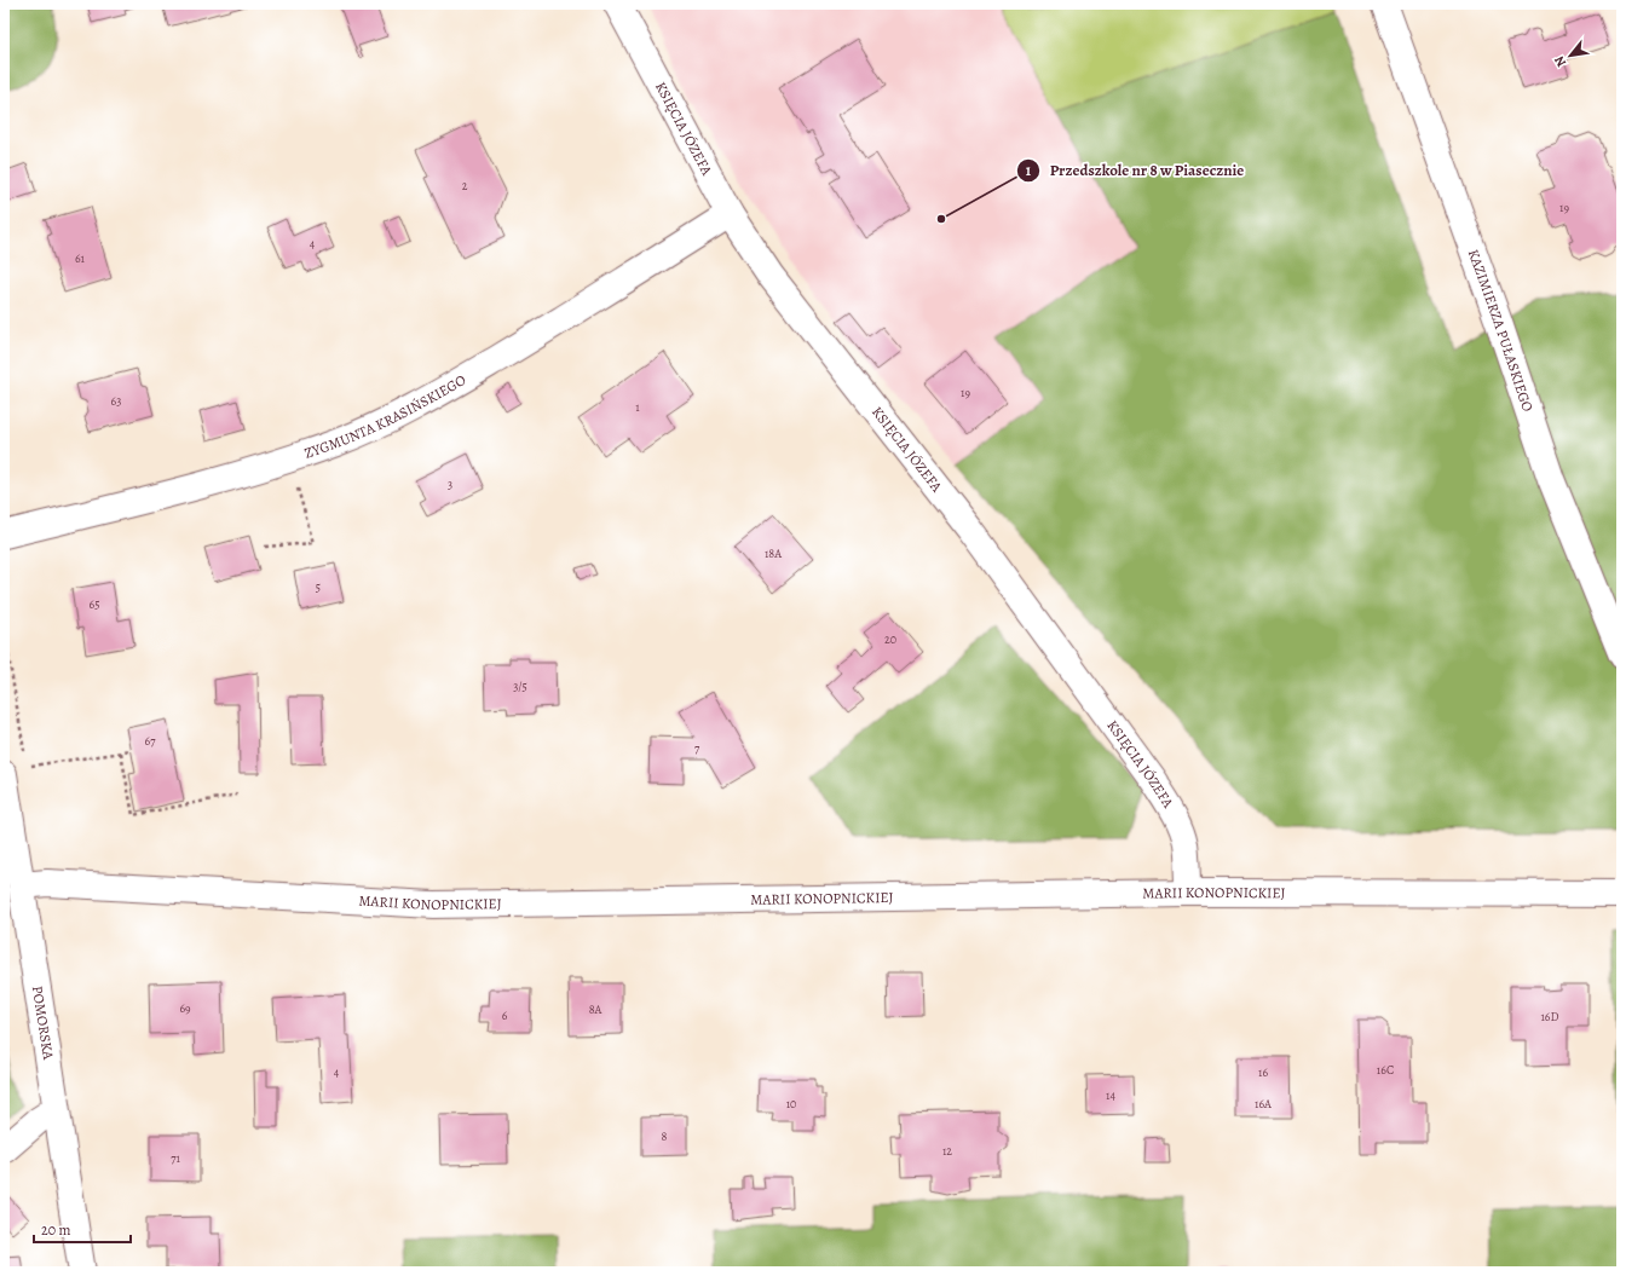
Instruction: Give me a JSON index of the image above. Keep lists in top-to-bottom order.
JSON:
{
  "streets": {
    "street": [
      "KSIĘCIA JÓZEFA",
      "KAZIMIERZA PUŁASKIEGO",
      "ZYGMUNTA KRASIŃSKIEGO",
      "MARII KONOPNICKIEJ",
      "POMORSKA"
    ]
  },
  "crossings": [
    ["KSIĘCIA JÓZEFA", "ZYGMUNTA KRASIŃSKIEGO"],
    ["KSIĘCIA JÓZEFA", "MARII KONOPNICKIEJ"],
    ["MARII KONOPNICKIEJ", "POMORSKA"]
  ],
  "places": ["Przedszkole nr 8 w Piasecznie"],
  "house_numbers": [
    "2",
    "19",
    "4",
    "61",
    "19",
    "63",
    "1",
    "3",
    "18A",
    "5",
    "65",
    "20",
    "3/5",
    "67",
    "7",
    "69",
    "8A",
    "6",
    "16D",
    "16C",
    "4",
    "16",
    "14",
    "10",
    "16A",
    "8",
    "12",
    "71"
  ],
  "scale_bar": "20 m",
  "north": "bottom left"
}
